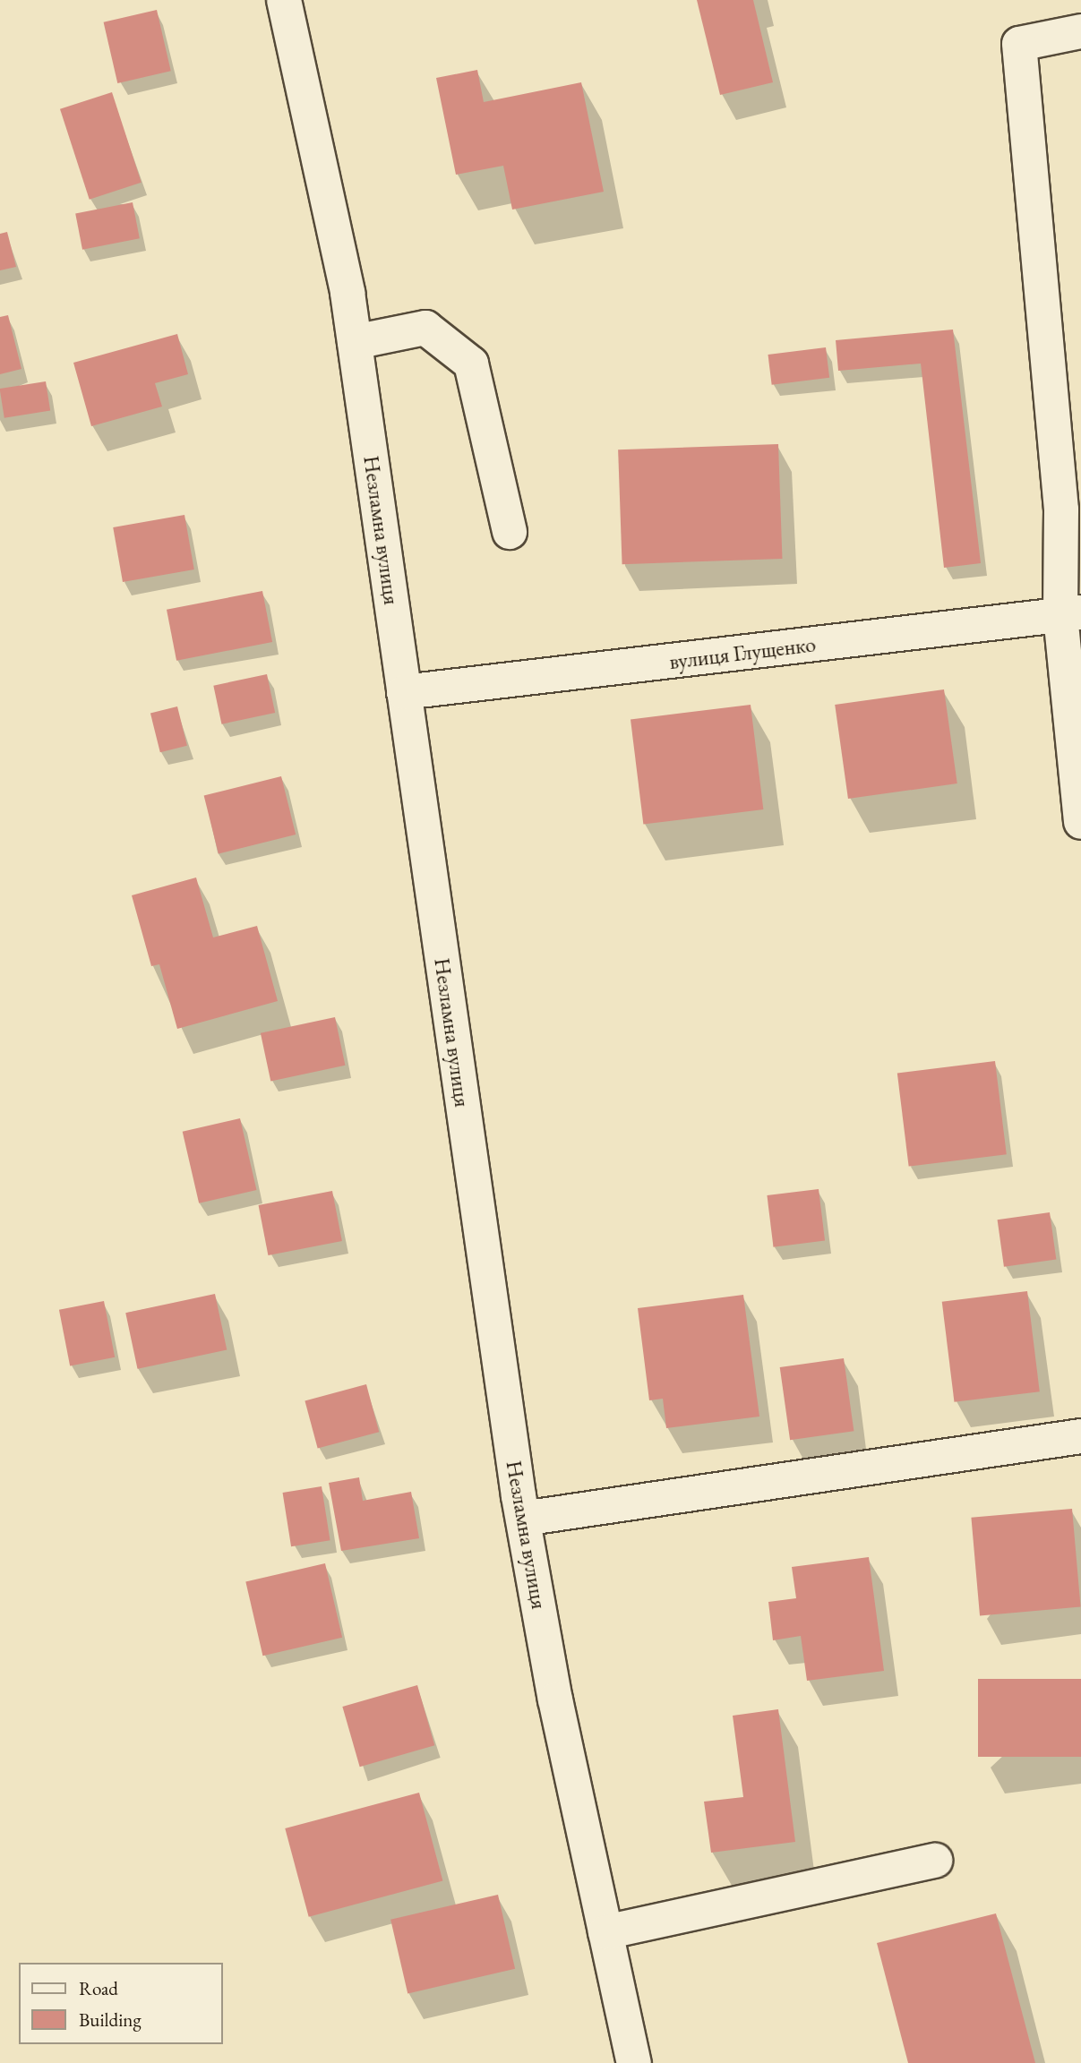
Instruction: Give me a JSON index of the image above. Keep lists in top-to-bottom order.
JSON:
{
  "streets": {
    "street": ["Незламна вулиця", "вулиця Глущенко"]
  },
  "crossings": [
    ["Незламна вулиця", "вулиця Глущенко"]
  ],
  "legend": ["Road", "Building"]
}
